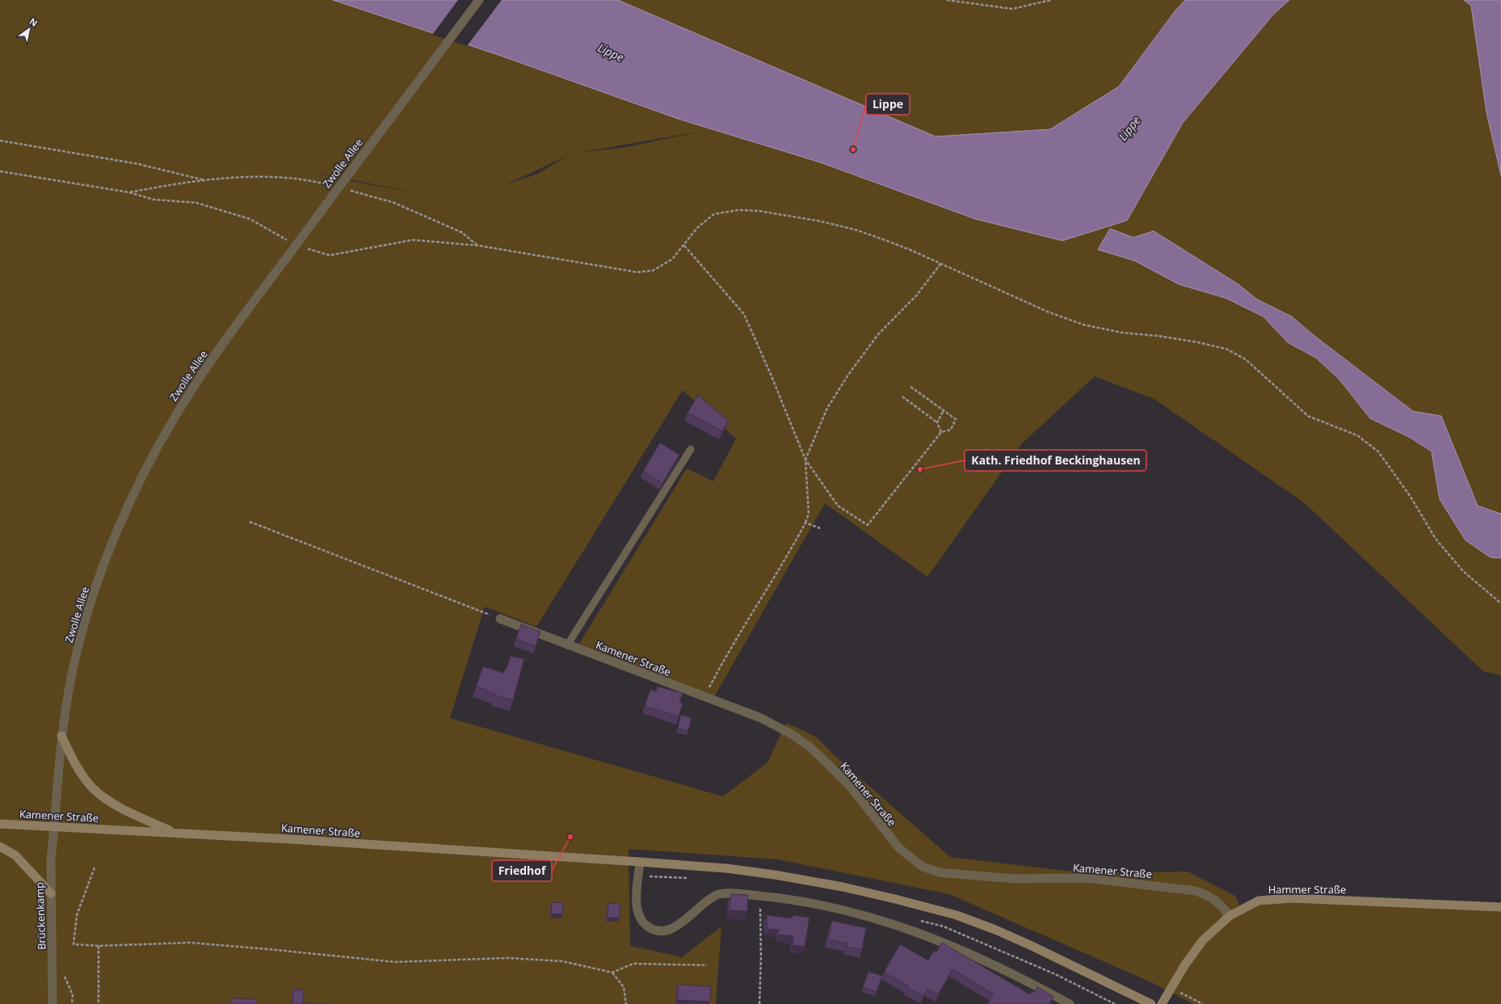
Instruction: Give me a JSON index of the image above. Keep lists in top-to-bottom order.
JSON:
{
  "streets": {
    "main road": ["Kamener Straße", "Hammer Straße"],
    "street": ["Zwolle Allee", "Brückenkamp"]
  },
  "crossings": [
    ["Zwolle Allee", "Kamener Straße"],
    ["Zwolle Allee", "Brückenkamp"],
    ["Kamener Straße", "Hammer Straße"],
    ["Kamener Straße", "Brückenkamp"]
  ],
  "water": ["Lippe"],
  "places": ["Lippe", "Kath. Friedhof Beckinghausen", "Friedhof"],
  "north": "top right"
}
